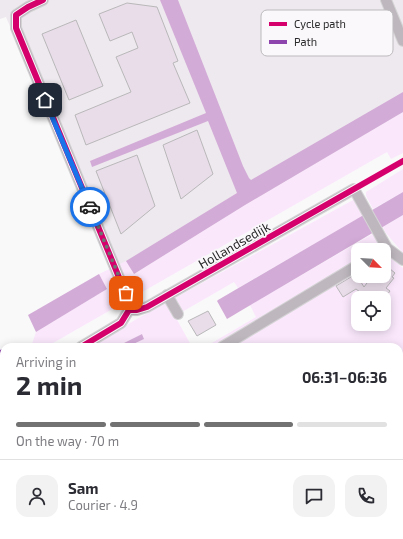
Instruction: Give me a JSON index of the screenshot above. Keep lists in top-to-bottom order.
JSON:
{
  "streets": {
    "street": ["Hollandsedijk"]
  },
  "legend": ["Cycle path", "Path"],
  "north": "bottom right",
  "page": {
    "heading": ["2 min", "Arriving in", "06:31–06:36"],
    "panel": ["Sam", "Courier · 4.9"],
    "bar": "On the way · 70 m"
  }
}
